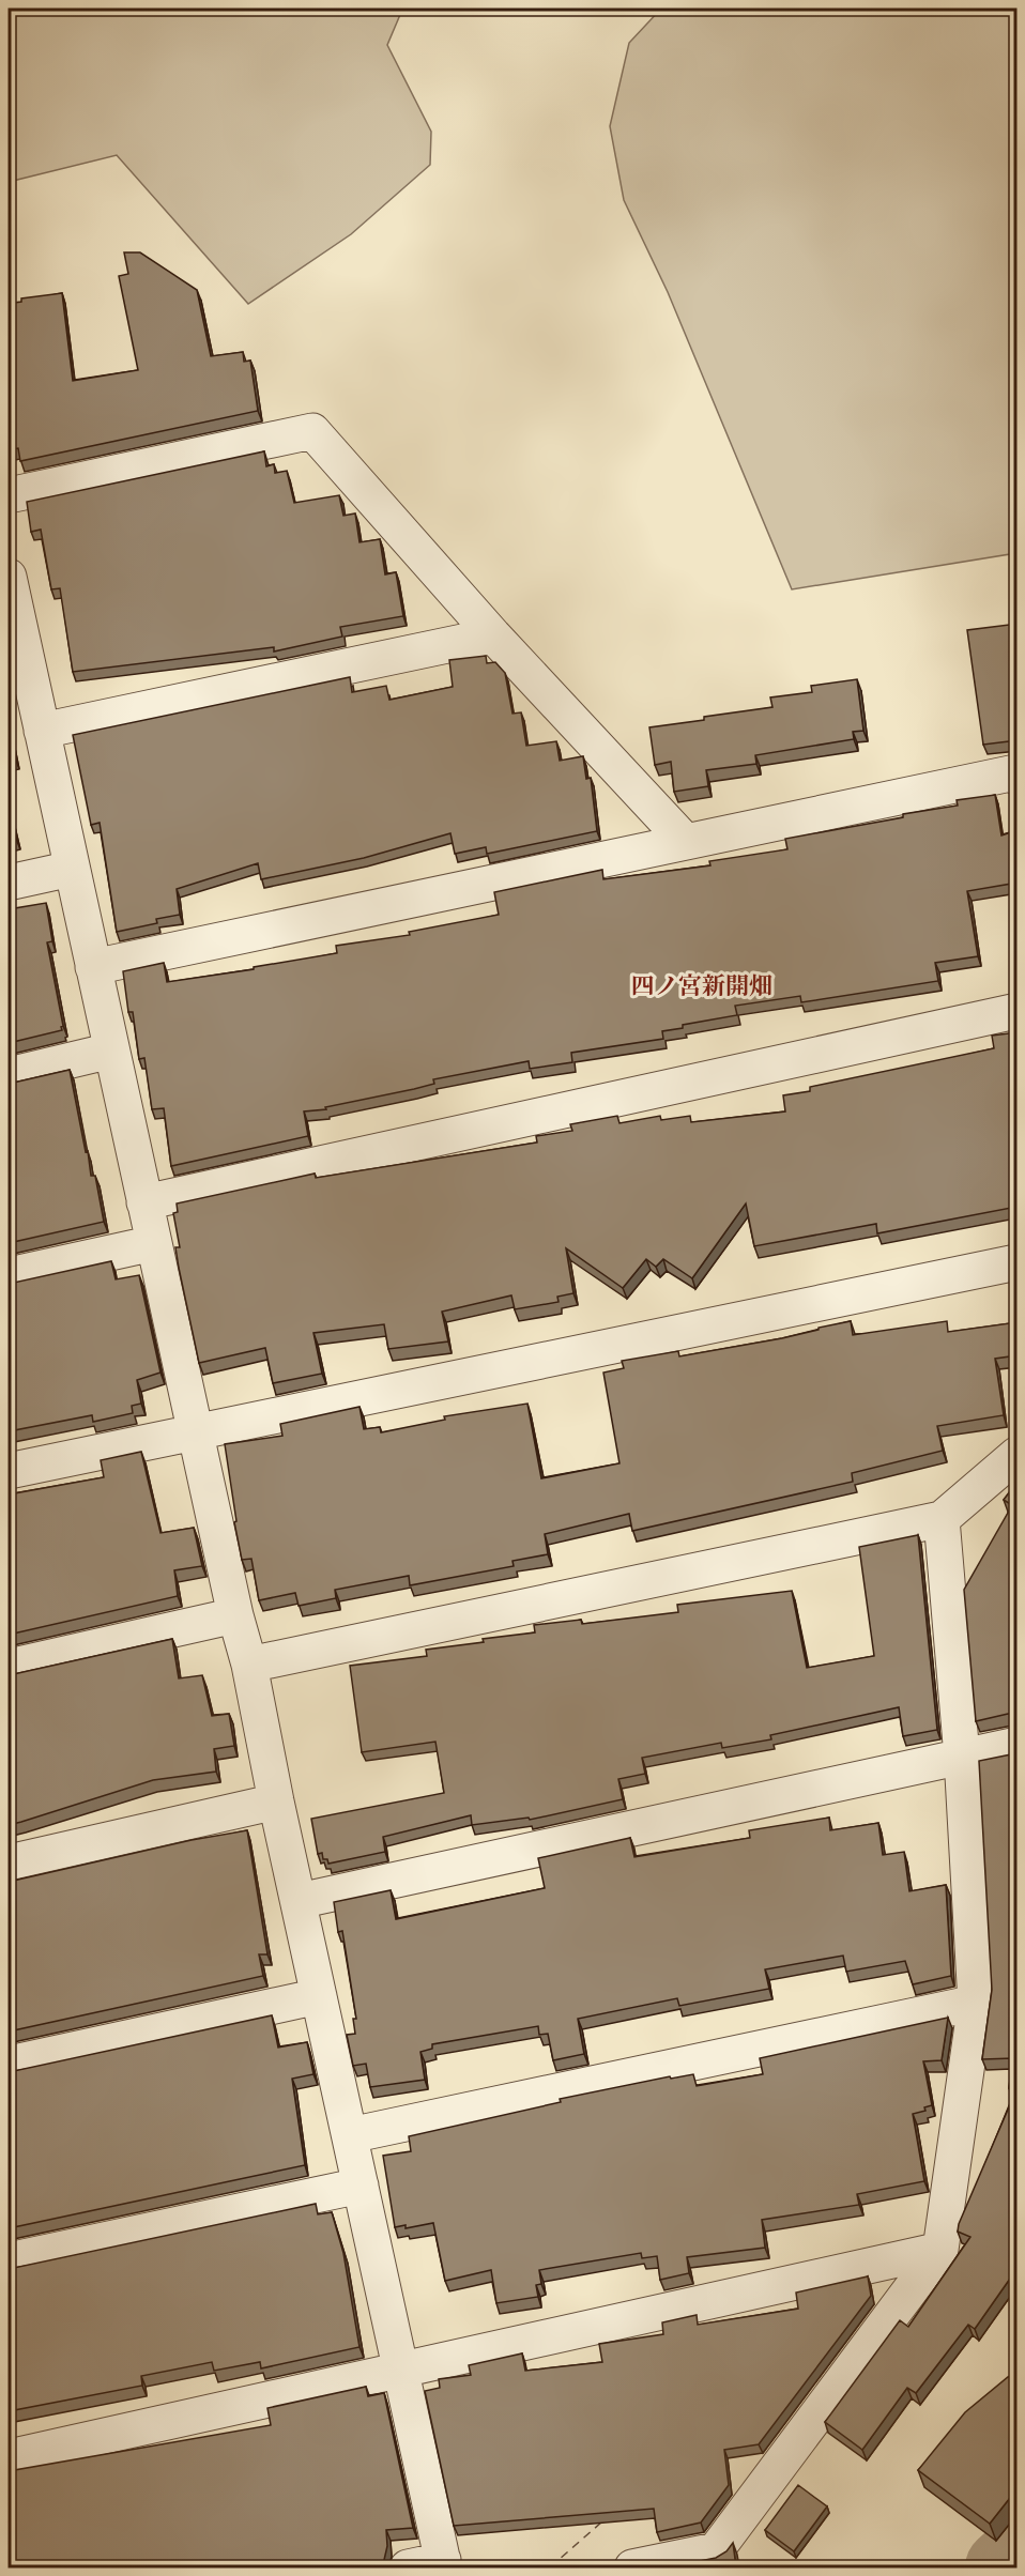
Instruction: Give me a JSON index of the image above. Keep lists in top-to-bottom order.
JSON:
{
  "districts": ["四ノ宮新開畑"]
}
